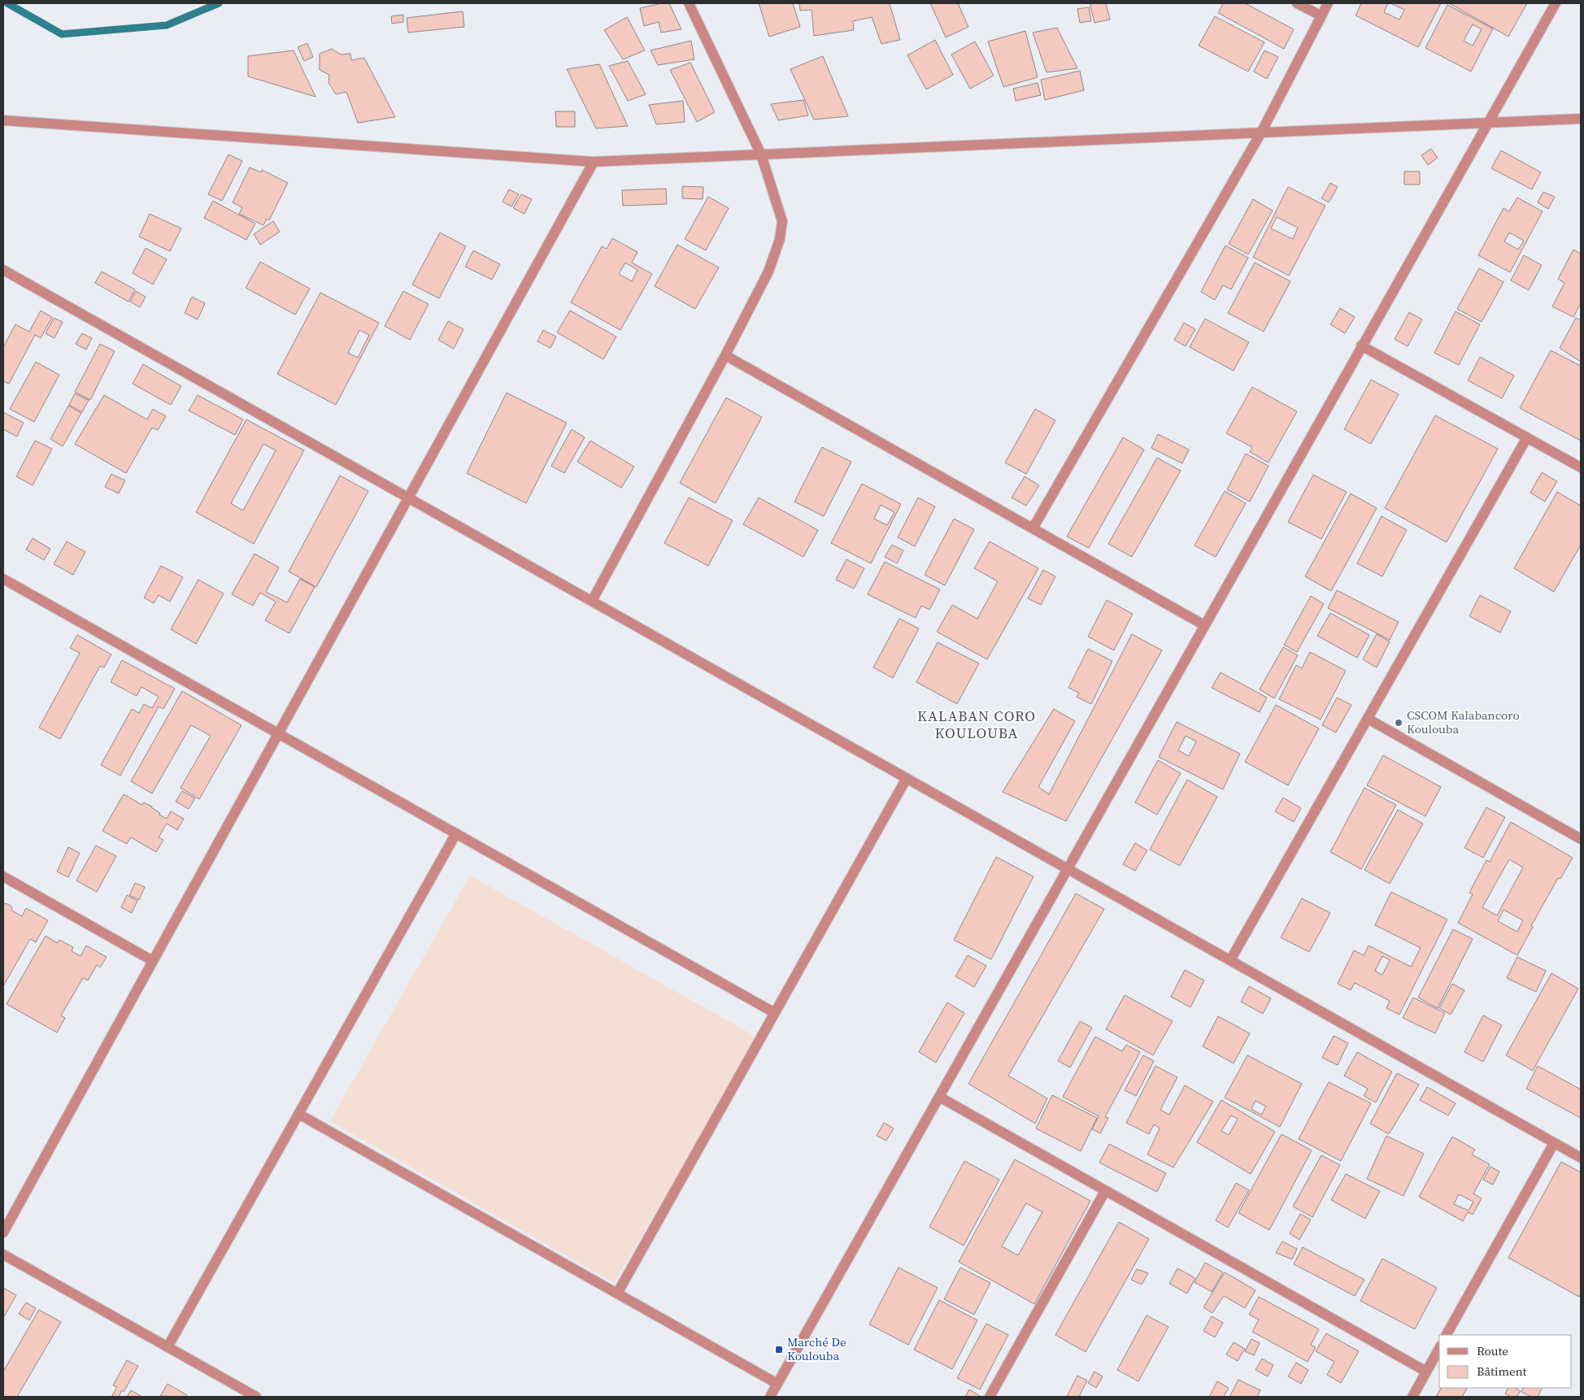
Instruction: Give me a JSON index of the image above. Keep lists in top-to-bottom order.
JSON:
{
  "districts": ["KALABAN CORO KOULOUBA"],
  "places": {
    "other": ["CSCOM Kalabancoro Koulouba"],
    "transit": ["Marché De Koulouba"]
  },
  "legend": ["Route", "Bâtiment"]
}
